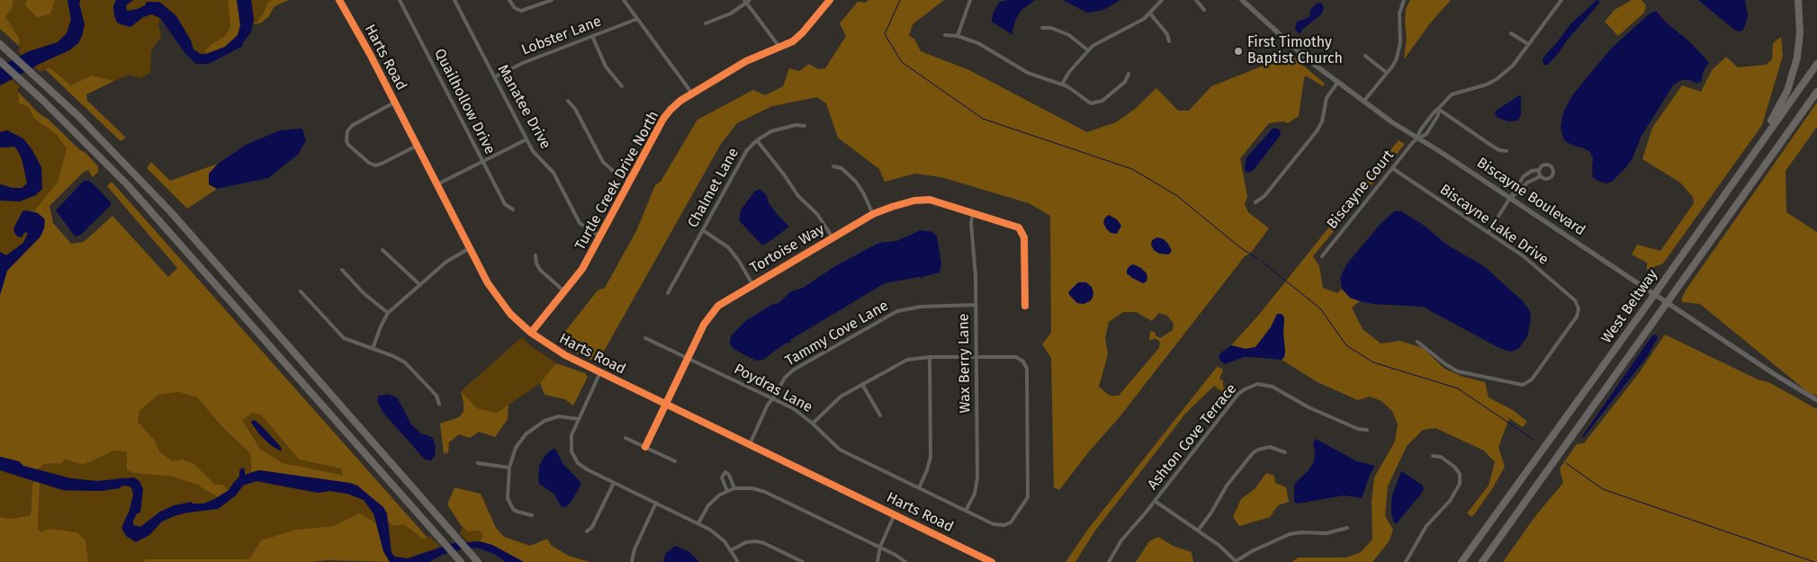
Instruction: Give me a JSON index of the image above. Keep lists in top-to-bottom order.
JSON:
{
  "streets": {
    "highway": ["West Beltway"],
    "street": [
      "Lobster Lane",
      "Harts Road",
      "Quailhollow Drive",
      "Manatee Drive",
      "Turtle Creek Drive North",
      "Chalmet Lane",
      "Biscayne Court",
      "Biscayne Boulevard",
      "Biscayne Lake Drive",
      "Tortoise Way",
      "Tammy Cove Lane",
      "Wax Berry Lane",
      "Poydras Lane",
      "Ashton Cove Terrace"
    ]
  },
  "crossings": [
    ["Lobster Lane", "Manatee Drive"],
    ["Harts Road", "Turtle Creek Drive North"],
    ["Harts Road", "Tortoise Way"],
    ["Harts Road", "Tammy Cove Lane"],
    ["Manatee Drive", "Turtle Creek Drive North"],
    ["Biscayne Court", "Biscayne Boulevard"],
    ["Biscayne Court", "Biscayne Lake Drive"],
    ["Tortoise Way", "Wax Berry Lane"],
    ["Tortoise Way", "Poydras Lane"],
    ["Tammy Cove Lane", "Wax Berry Lane"],
    ["Tammy Cove Lane", "Poydras Lane"],
    ["Wax Berry Lane", "Poydras Lane"]
  ],
  "places": ["First Timothy Baptist Church"]
}
